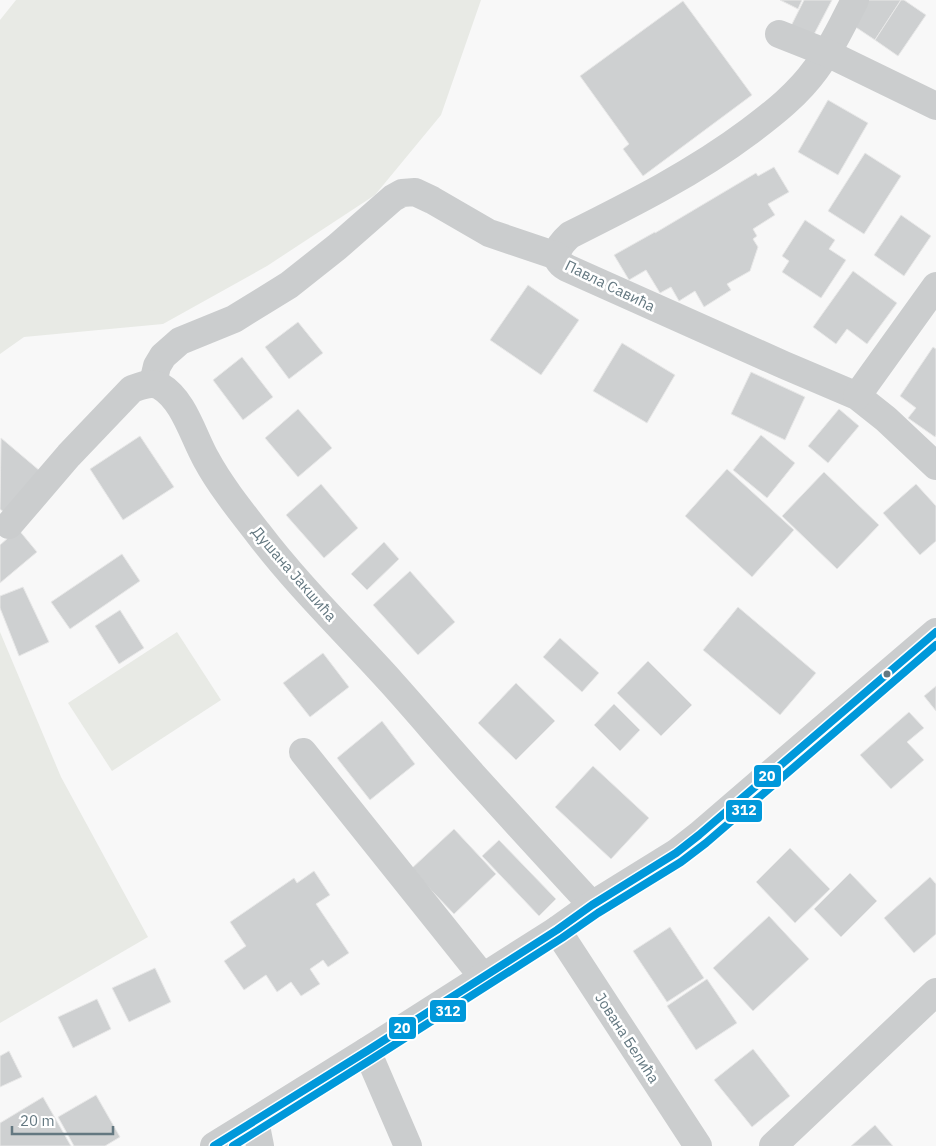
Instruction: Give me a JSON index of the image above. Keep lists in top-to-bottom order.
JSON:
{
  "streets": {
    "street": ["Павла Савића", "Душана Јакшића", "Јована Белића"]
  },
  "lines": ["transit line 20", "transit line 312"],
  "scale_bar": "20 m"
}
